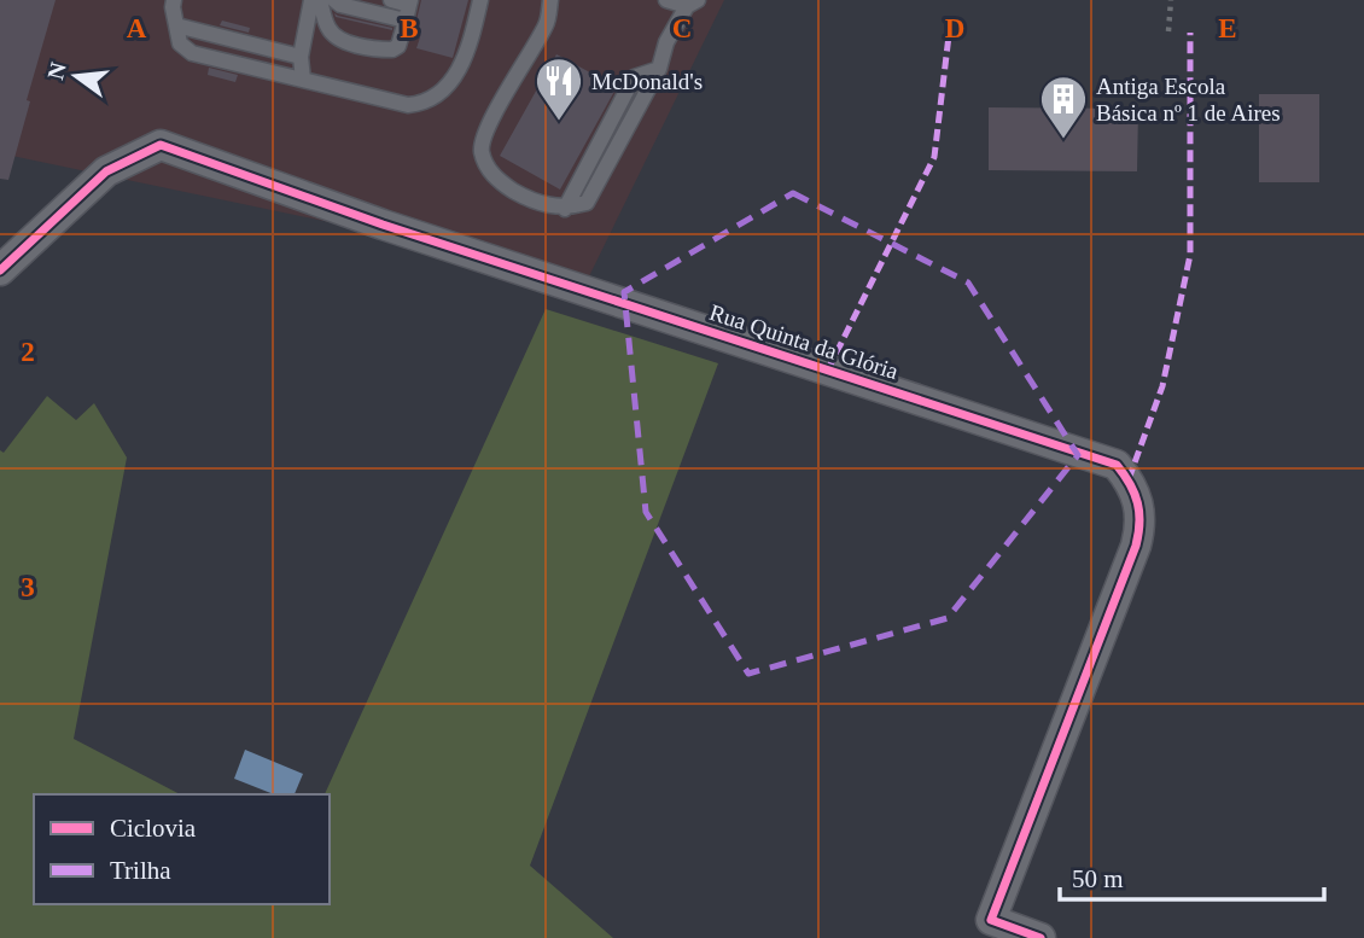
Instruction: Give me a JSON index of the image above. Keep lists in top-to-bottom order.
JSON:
{
  "streets": {
    "street": ["Rua Quinta da Glória"]
  },
  "places": {
    "restaurant": ["McDonald's"],
    "building": ["Antiga Escola Básica nº 1 de Aires"]
  },
  "legend": ["Ciclovia", "Trilha"],
  "scale_bar": "50 m",
  "north": "left",
  "grid": {
    "columns": [
      "A",
      "B",
      "C",
      "D",
      "E"
    ],
    "rows": ["2", "3"]
  }
}
